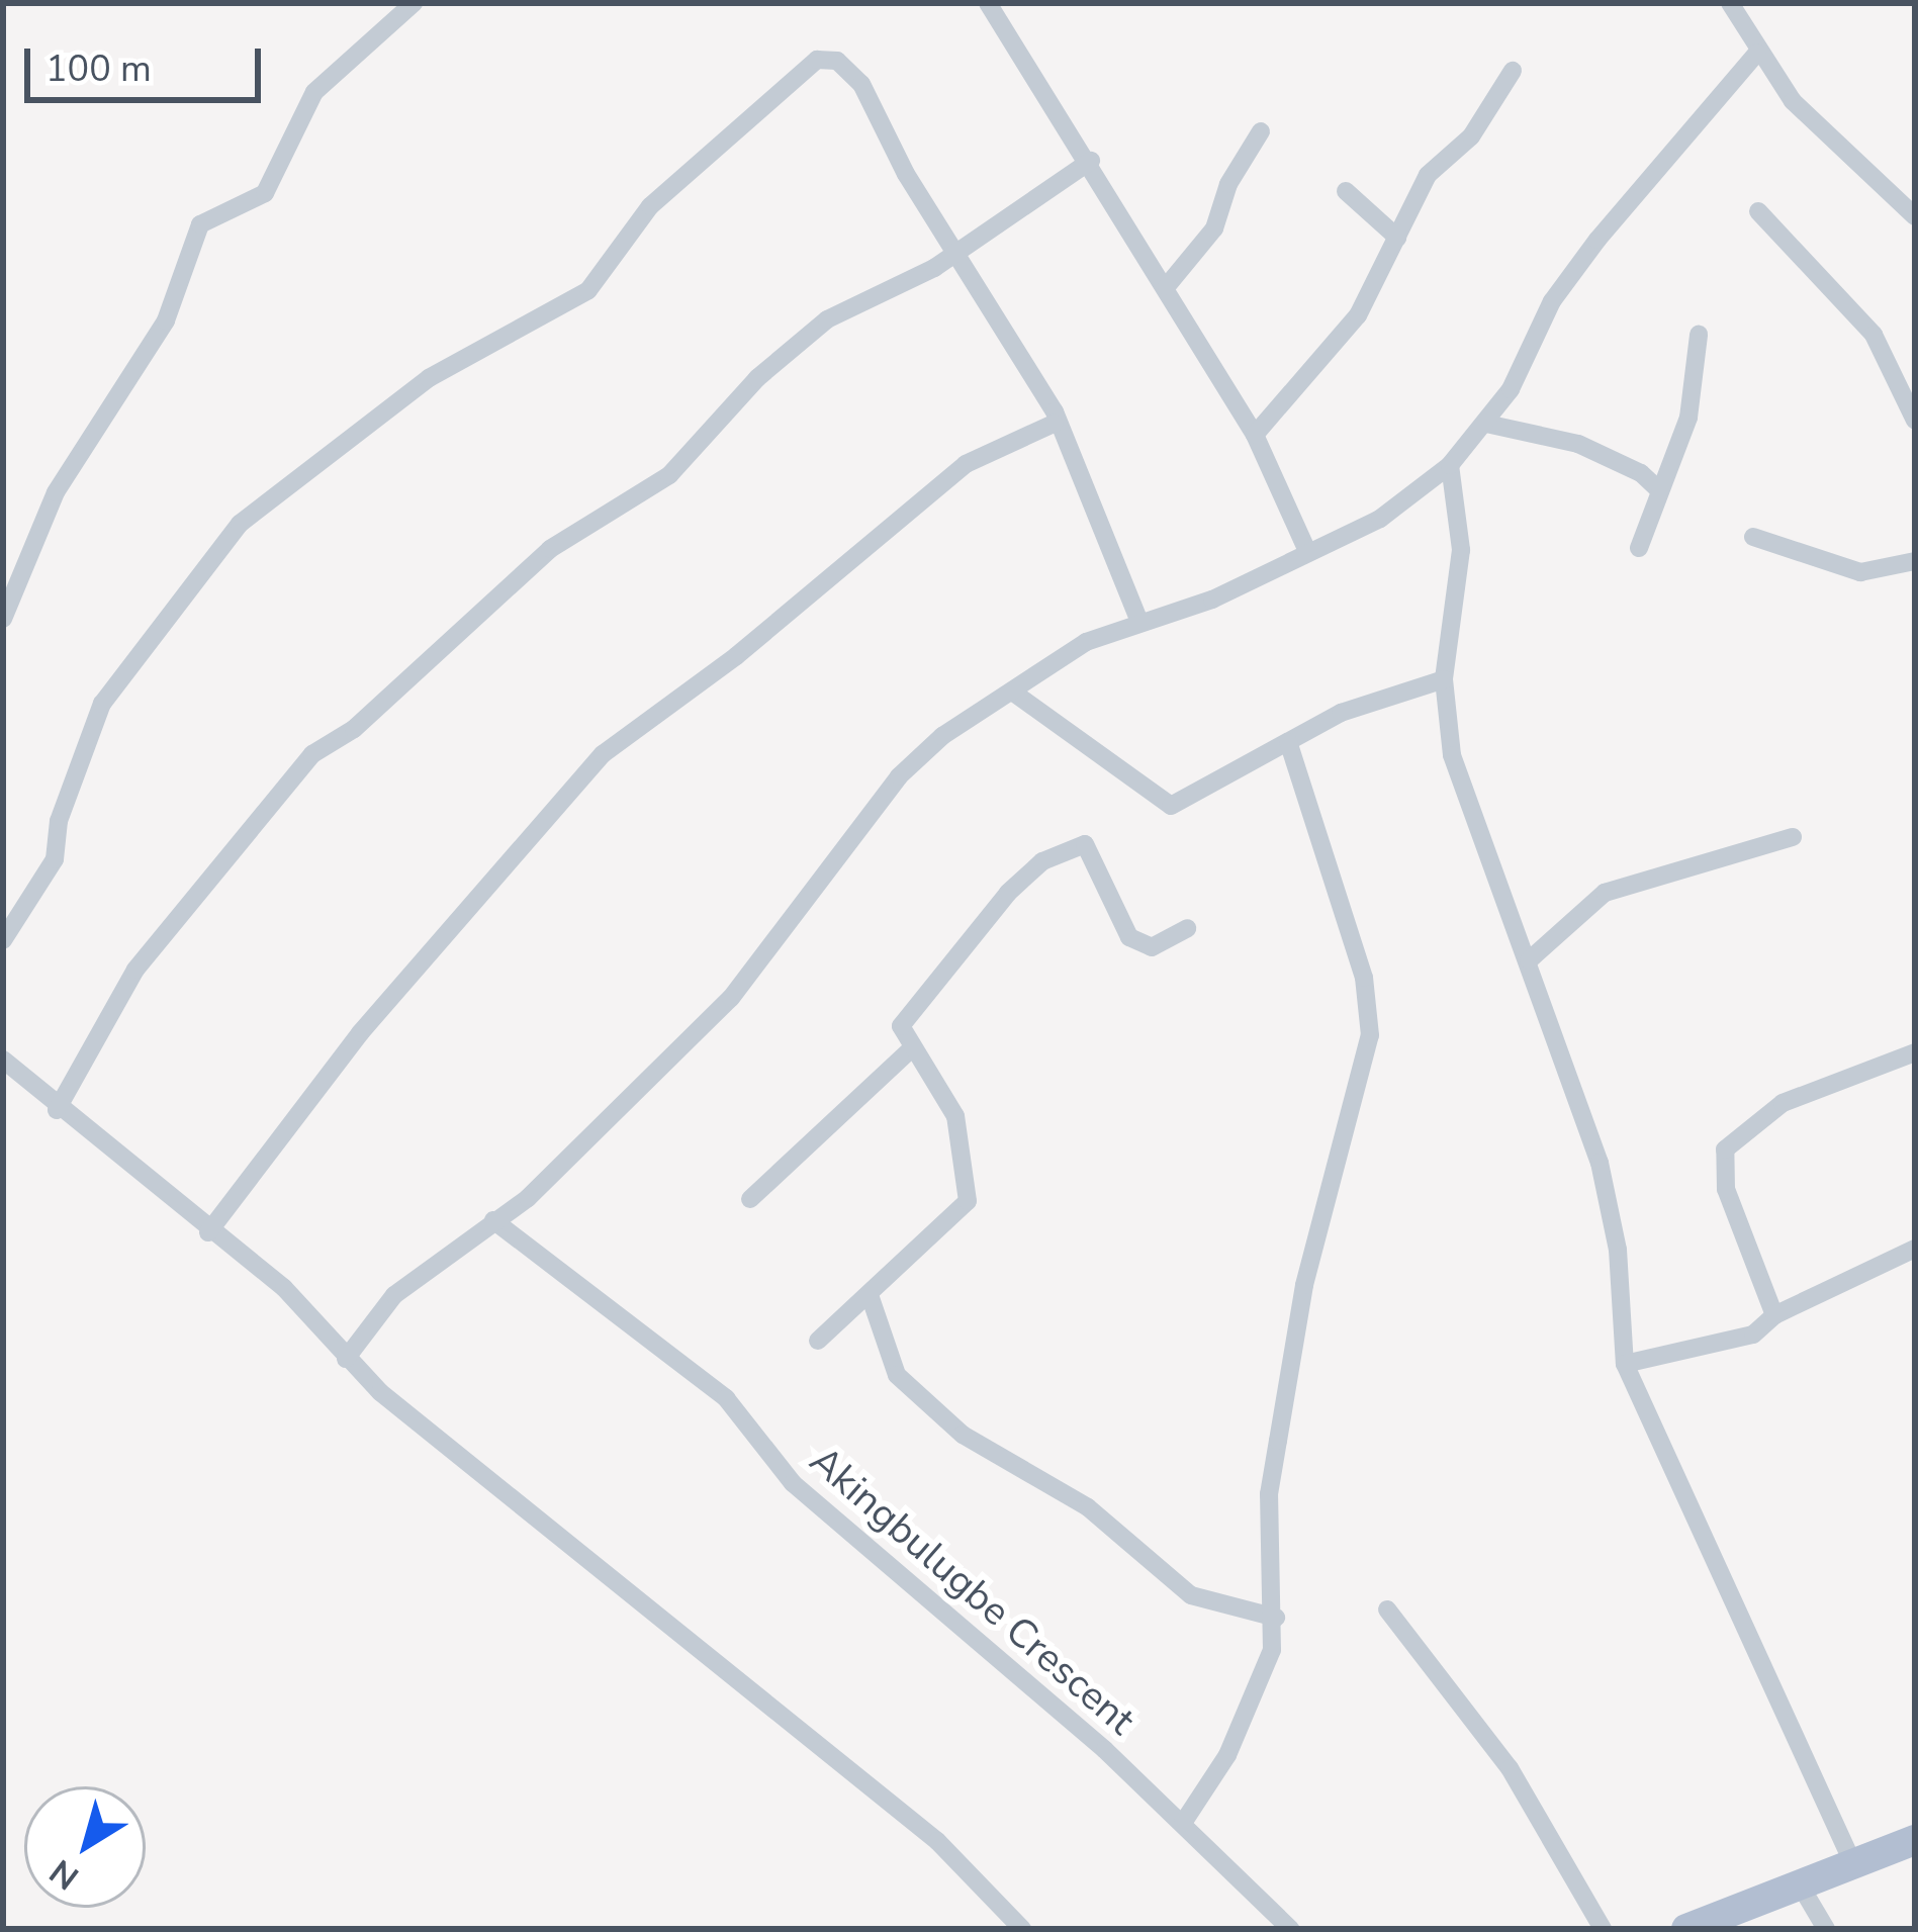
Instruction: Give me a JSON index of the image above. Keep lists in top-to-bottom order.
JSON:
{
  "streets": {
    "street": ["Akingbulugbe Crescent"]
  },
  "scale_bar": "100 m",
  "north": "bottom left"
}
